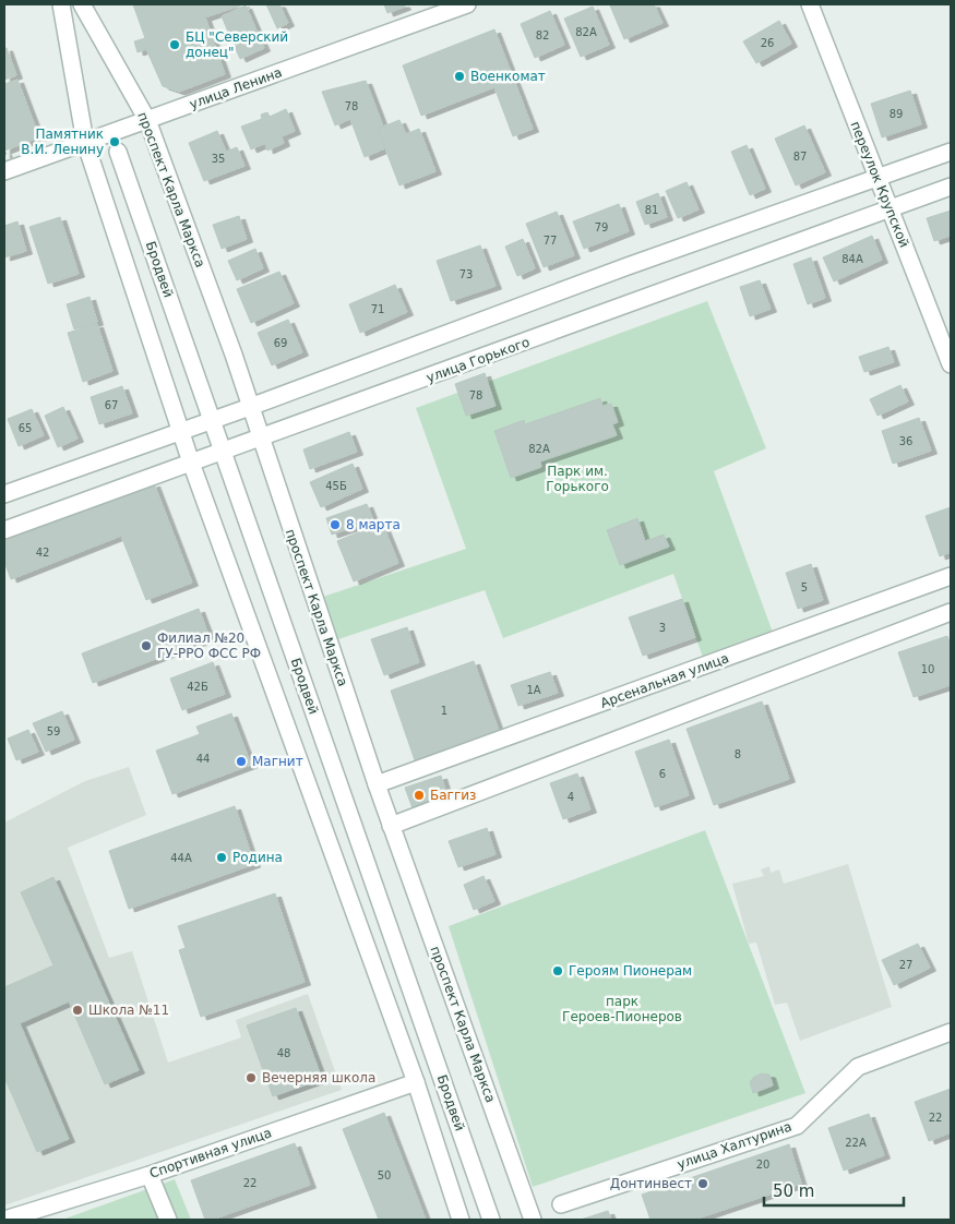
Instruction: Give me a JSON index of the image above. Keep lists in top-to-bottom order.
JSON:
{
  "streets": {
    "street": [
      "улица Ленина",
      "переулок Крупской",
      "проспект Карла Маркса",
      "Бродвей",
      "улица Горького",
      "Арсенальная улица",
      "улица Халтурина",
      "Спортивная улица"
    ]
  },
  "crossings": [
    ["улица Ленина", "проспект Карла Маркса"],
    ["переулок Крупской", "улица Горького"],
    ["проспект Карла Маркса", "улица Горького"],
    ["проспект Карла Маркса", "Арсенальная улица"],
    ["Бродвей", "улица Горького"]
  ],
  "parks": ["Парк им. Горького", "парк Героев-Пионеров"],
  "places": [
    "БЦ \"Северский донец\"",
    "Военкомат",
    "Памятник В.И. Ленину",
    "8 марта",
    "Филиал №20 ГУ-РРО ФСС РФ",
    "Магнит",
    "Баггиз",
    "Родина",
    "Героям Пионерам",
    "Школа №11",
    "Вечерняя школа",
    "Донтинвест"
  ],
  "house_numbers": [
    "82А",
    "82",
    "26",
    "78",
    "89",
    "87",
    "35",
    "81",
    "79",
    "77",
    "84А",
    "73",
    "71",
    "69",
    "78",
    "67",
    "65",
    "36",
    "82А",
    "45Б",
    "42",
    "5",
    "3",
    "10",
    "42Б",
    "1А",
    "1",
    "59",
    "8",
    "44",
    "6",
    "4",
    "44А",
    "27",
    "48",
    "22",
    "22А",
    "20",
    "50",
    "22"
  ],
  "scale_bar": "50 m"
}
